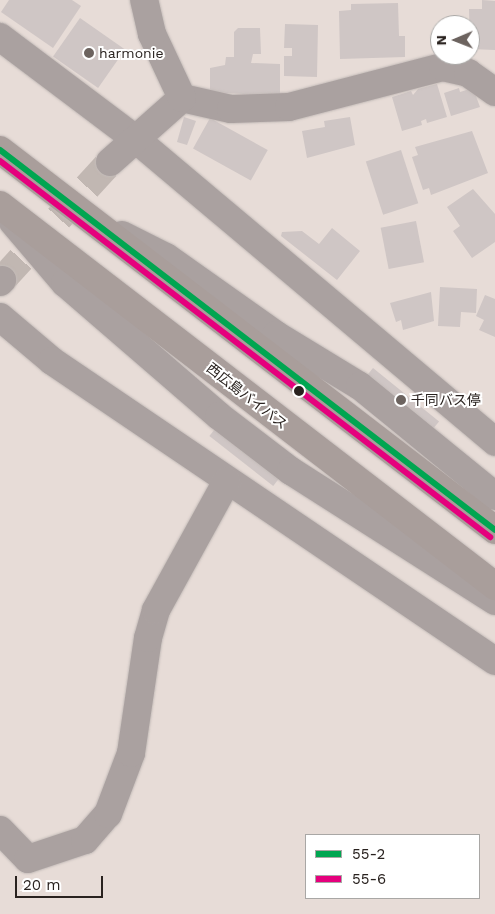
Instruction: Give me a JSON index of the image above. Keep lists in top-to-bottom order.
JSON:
{
  "streets": {
    "highway": ["西広島バイパス"]
  },
  "places": ["harmonie", "千同バス停"],
  "lines": ["transit line 55-2", "transit line 55-6"],
  "legend": ["55-2", "55-6"],
  "scale_bar": "20 m",
  "north": "left"
}
